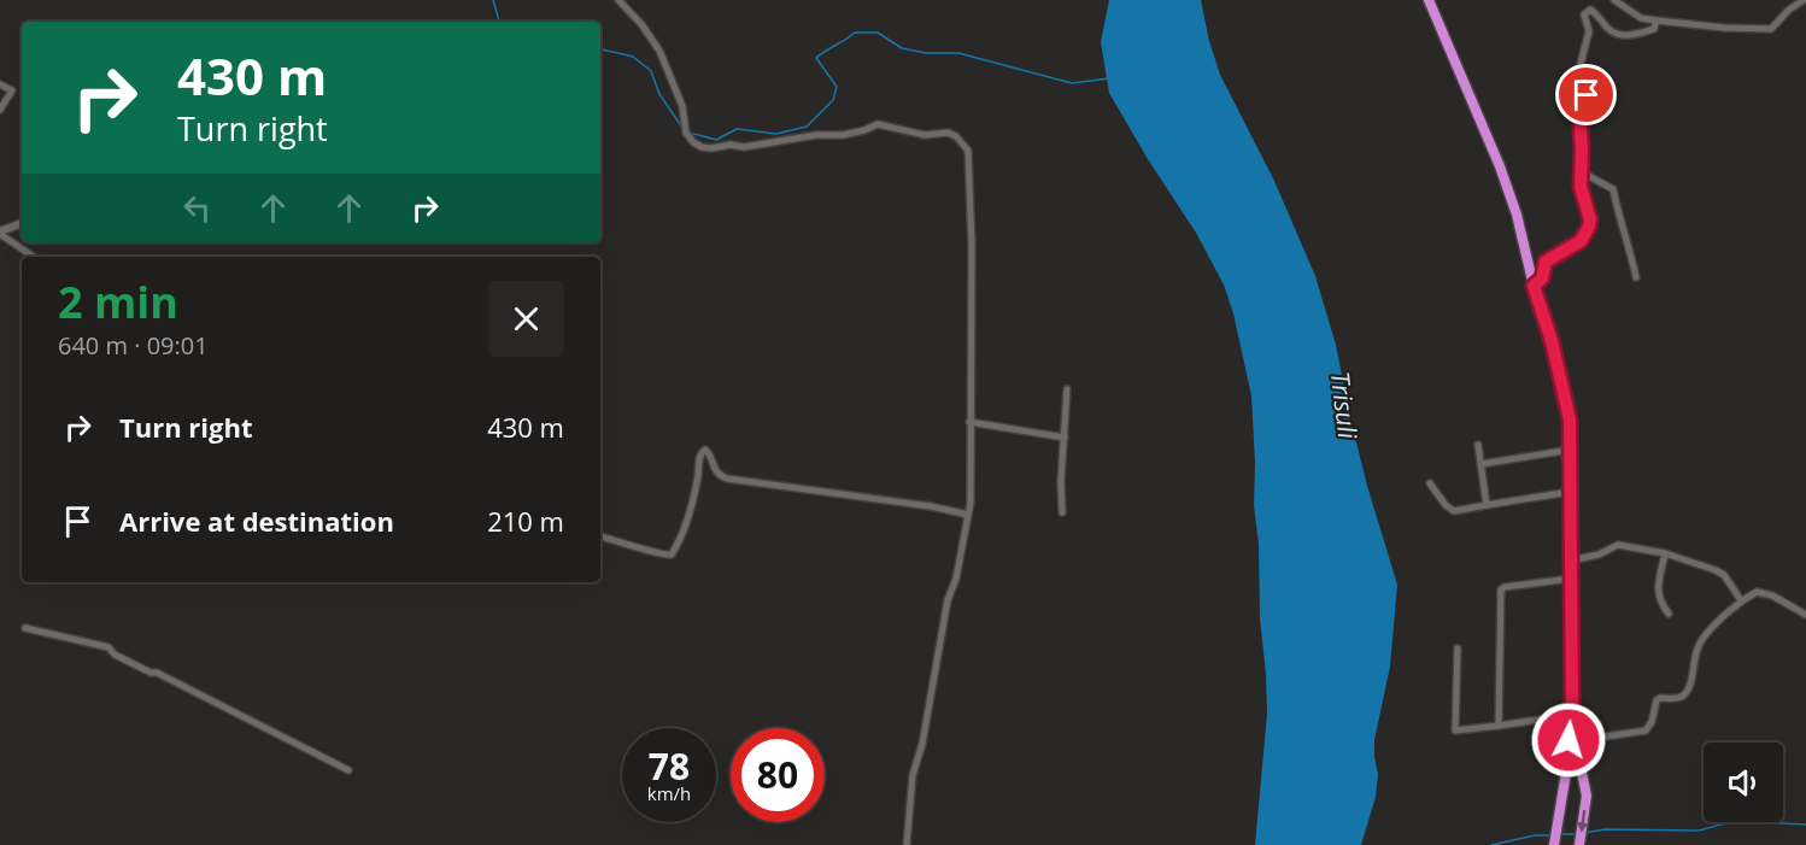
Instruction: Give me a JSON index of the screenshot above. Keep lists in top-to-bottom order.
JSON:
{
  "water": ["Trisuli"],
  "page": {
    "turn": ["430 m", "Turn right"],
    "heading": ["2 min", "640 m · 09:01"],
    "list": [
      {
        "name": "Turn right",
        "value": "430 m"
      },
      {
        "name": "Arrive at destination",
        "value": "210 m"
      }
    ],
    "speed": "78 km/h",
    "limit": "80"
  }
}
